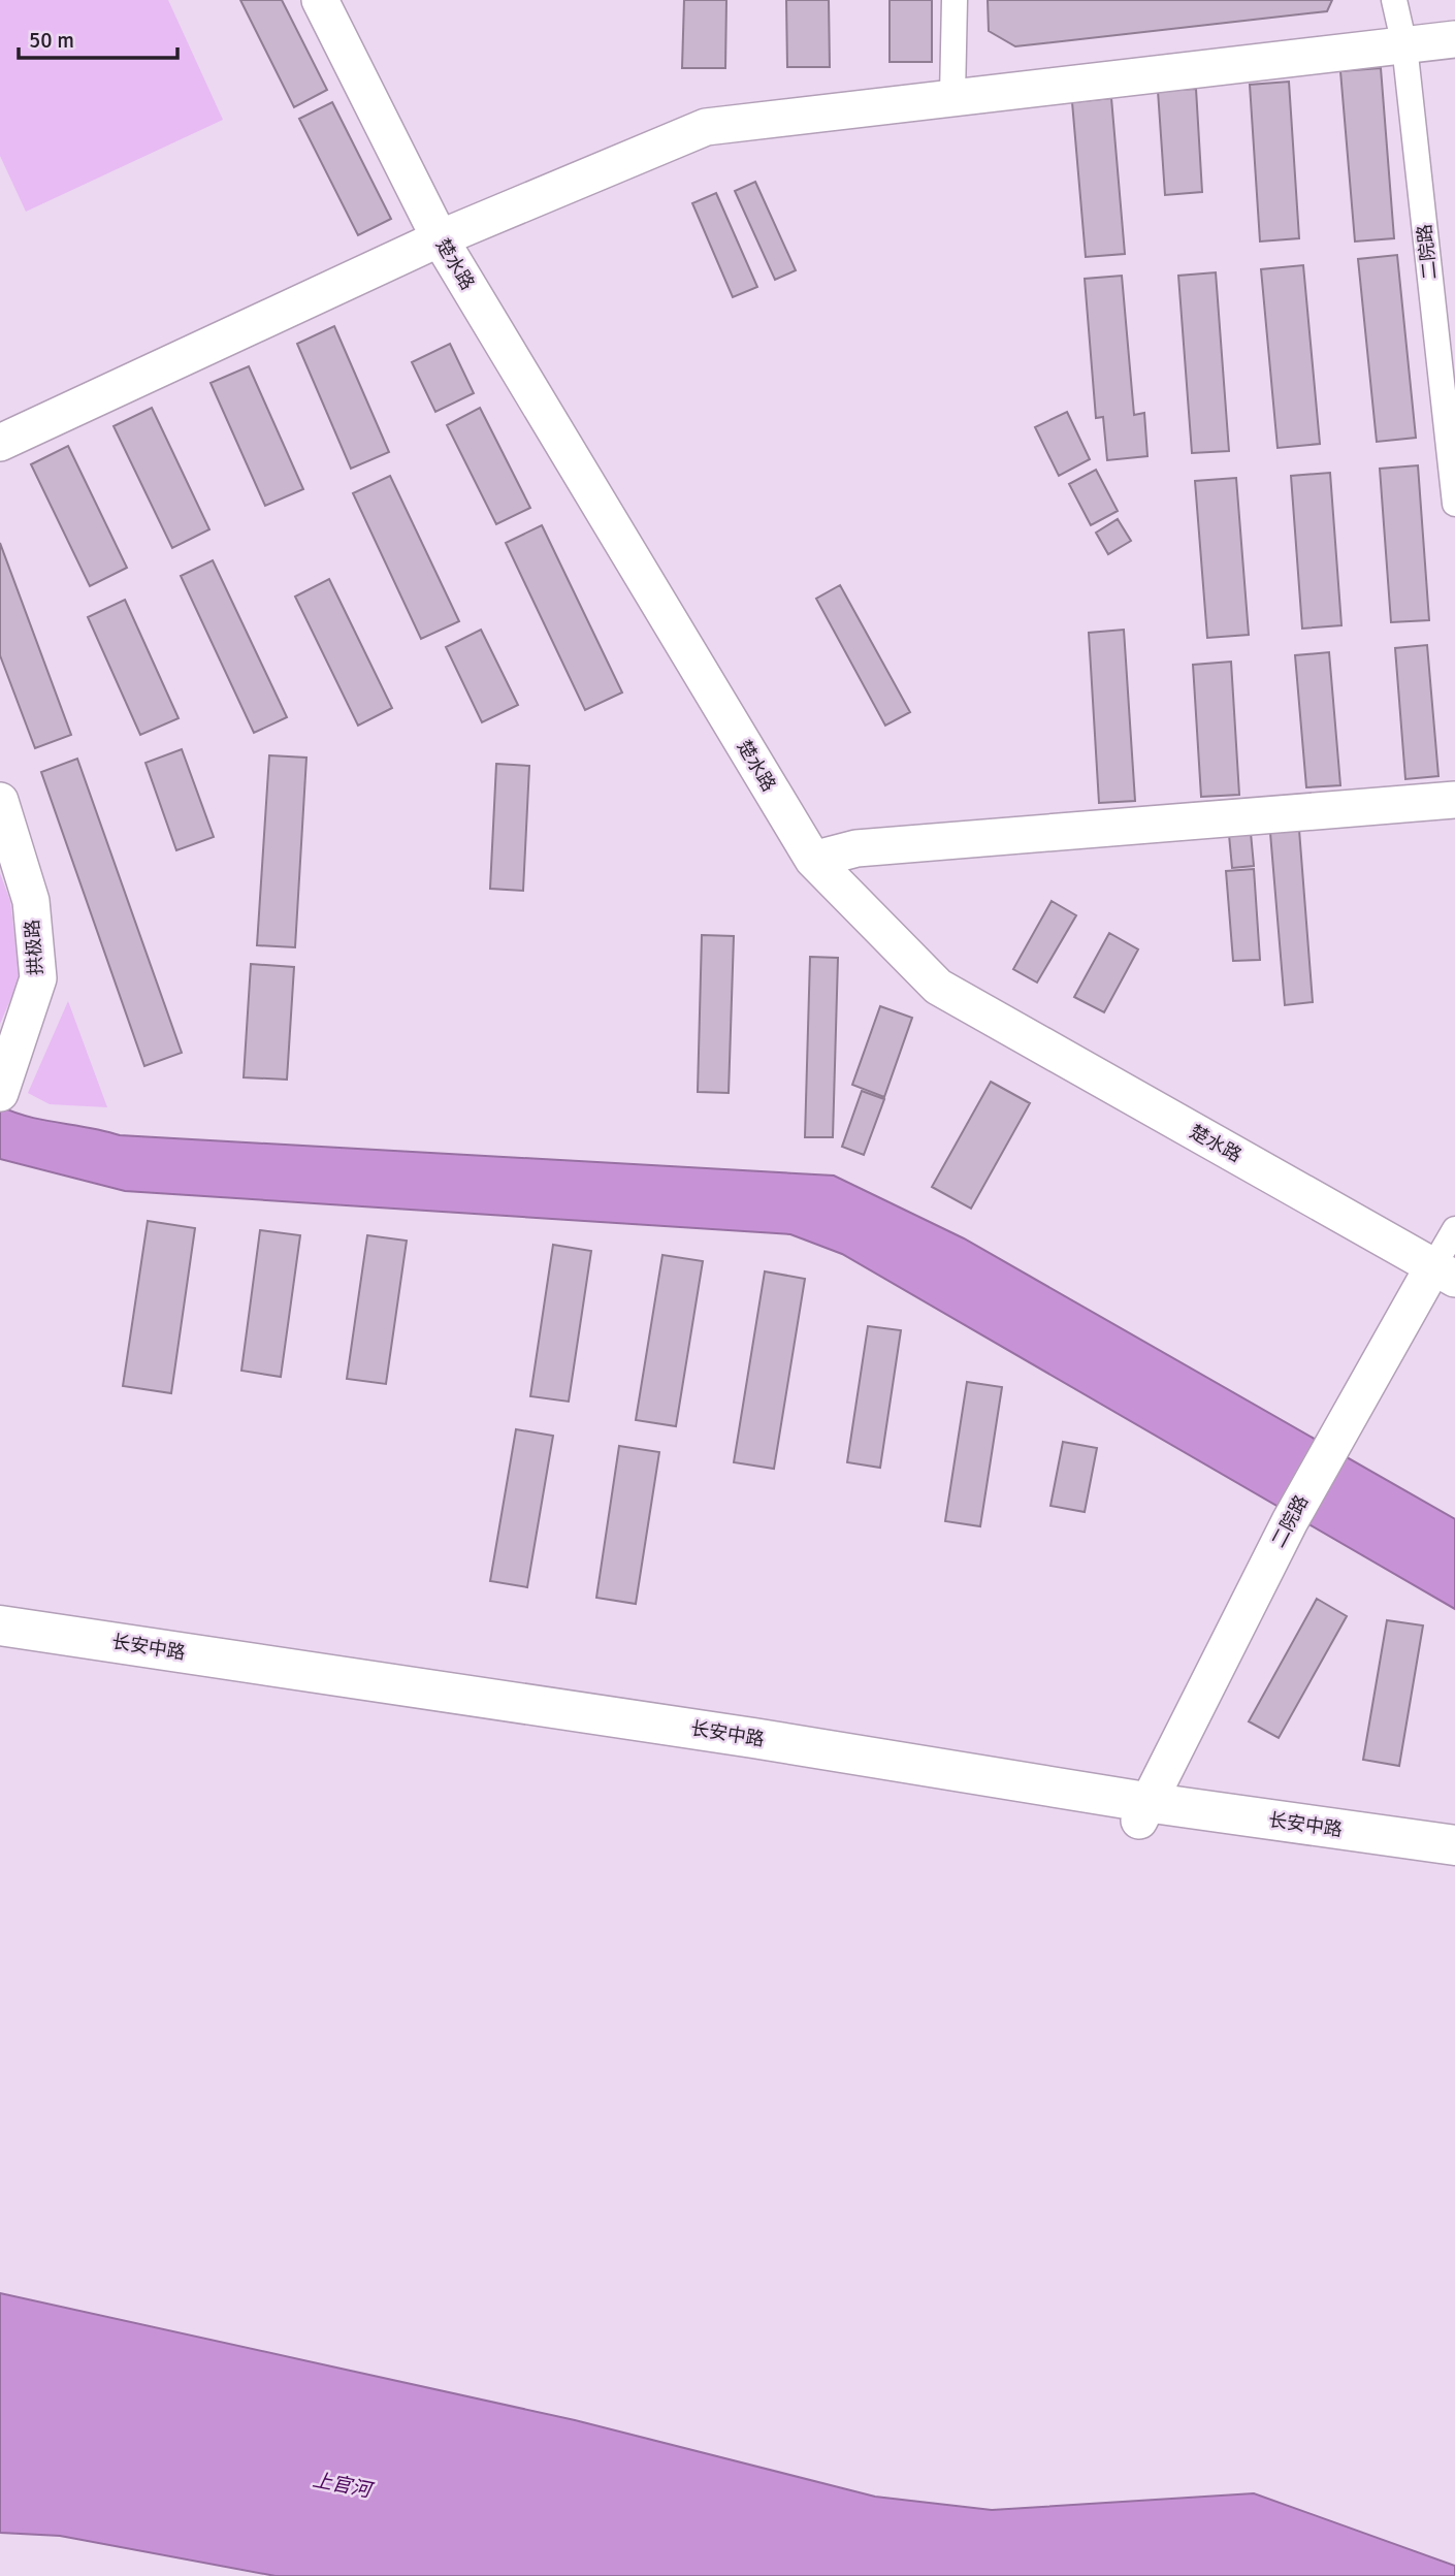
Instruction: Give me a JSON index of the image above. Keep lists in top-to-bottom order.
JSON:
{
  "streets": {
    "main road": ["长安中路"],
    "street": ["二院路", "楚水路", "拱极路"]
  },
  "crossings": [
    ["二院路", "楚水路"],
    ["二院路", "长安中路"]
  ],
  "water": ["上官河"],
  "scale_bar": "50 m"
}
